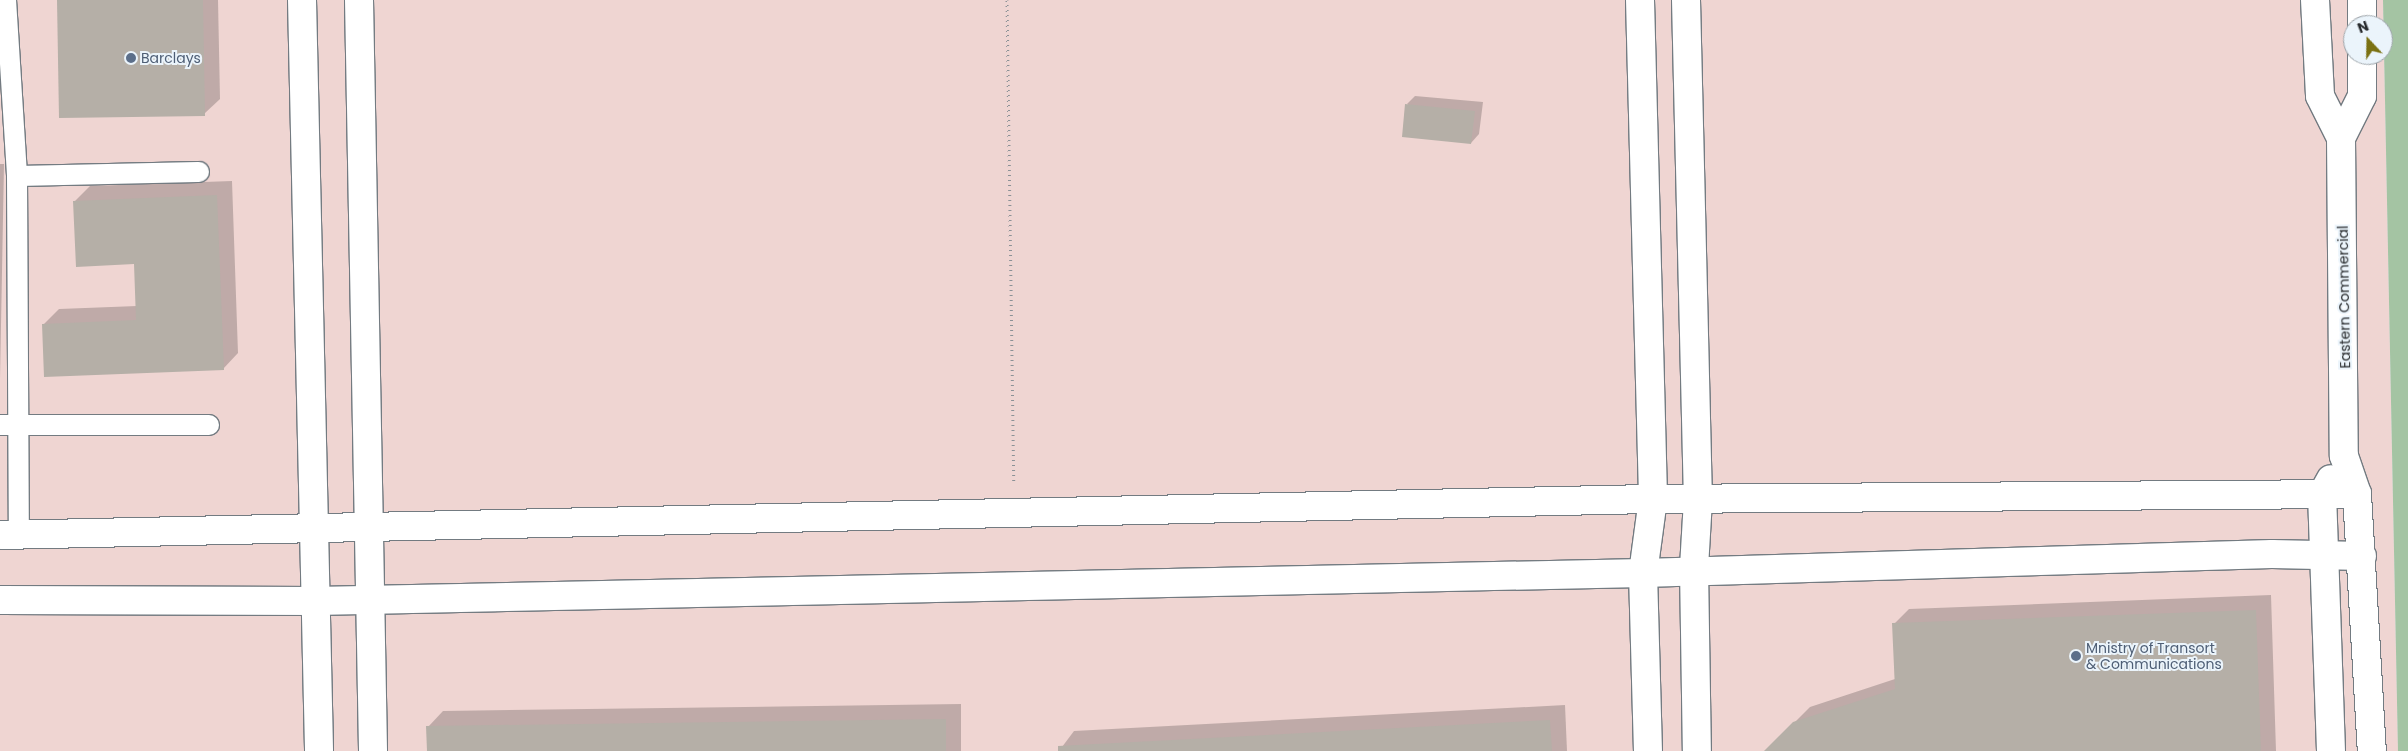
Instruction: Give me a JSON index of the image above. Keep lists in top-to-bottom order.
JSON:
{
  "streets": {
    "street": ["Eastern Commercial"]
  },
  "places": ["Barclays", "Mnistry of Transort & Communications"],
  "north": "top"
}
